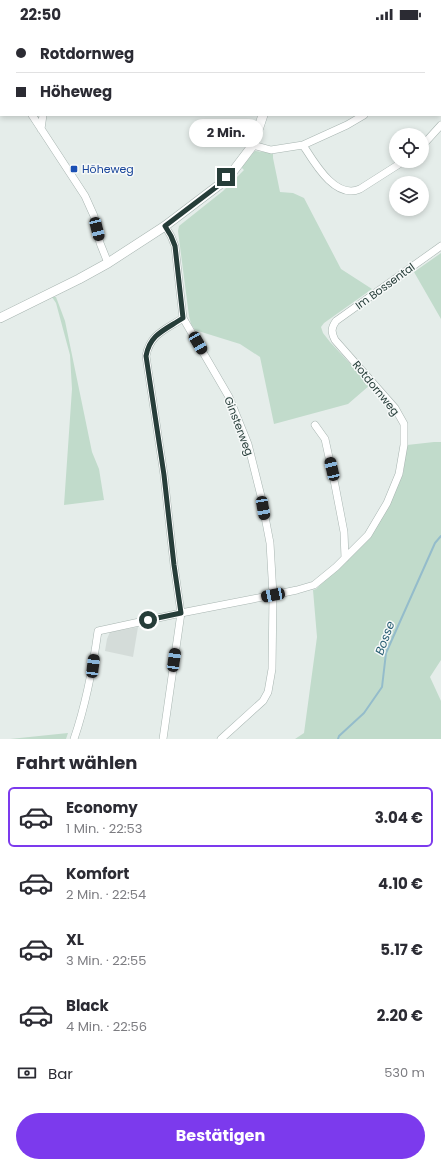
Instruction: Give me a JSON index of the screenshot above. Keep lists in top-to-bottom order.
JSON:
{
  "streets": {
    "street": ["Im Bossental", "Rotdornweg", "Ginsterweg"]
  },
  "crossings": [
    ["Im Bossental", "Rotdornweg"],
    ["Rotdornweg", "Ginsterweg"]
  ],
  "water": ["Bosse"],
  "places": {
    "transit": ["Höheweg"]
  },
  "page": {
    "status": "22:50",
    "banner": ["Rotdornweg", "Höheweg"],
    "bubble": "2 Min.",
    "heading": "Fahrt wählen",
    "list": [
      {
        "name": "Economy",
        "note": "1 Min. · 22:53",
        "value": "3.04 €"
      },
      {
        "name": "Komfort",
        "note": "2 Min. · 22:54",
        "value": "4.10 €"
      },
      {
        "name": "XL",
        "note": "3 Min. · 22:55",
        "value": "5.17 €"
      },
      {
        "name": "Black",
        "note": "4 Min. · 22:56",
        "value": "2.20 €"
      }
    ],
    "pay": ["Bar", "530 m"],
    "buttons": "Bestätigen"
  }
}
